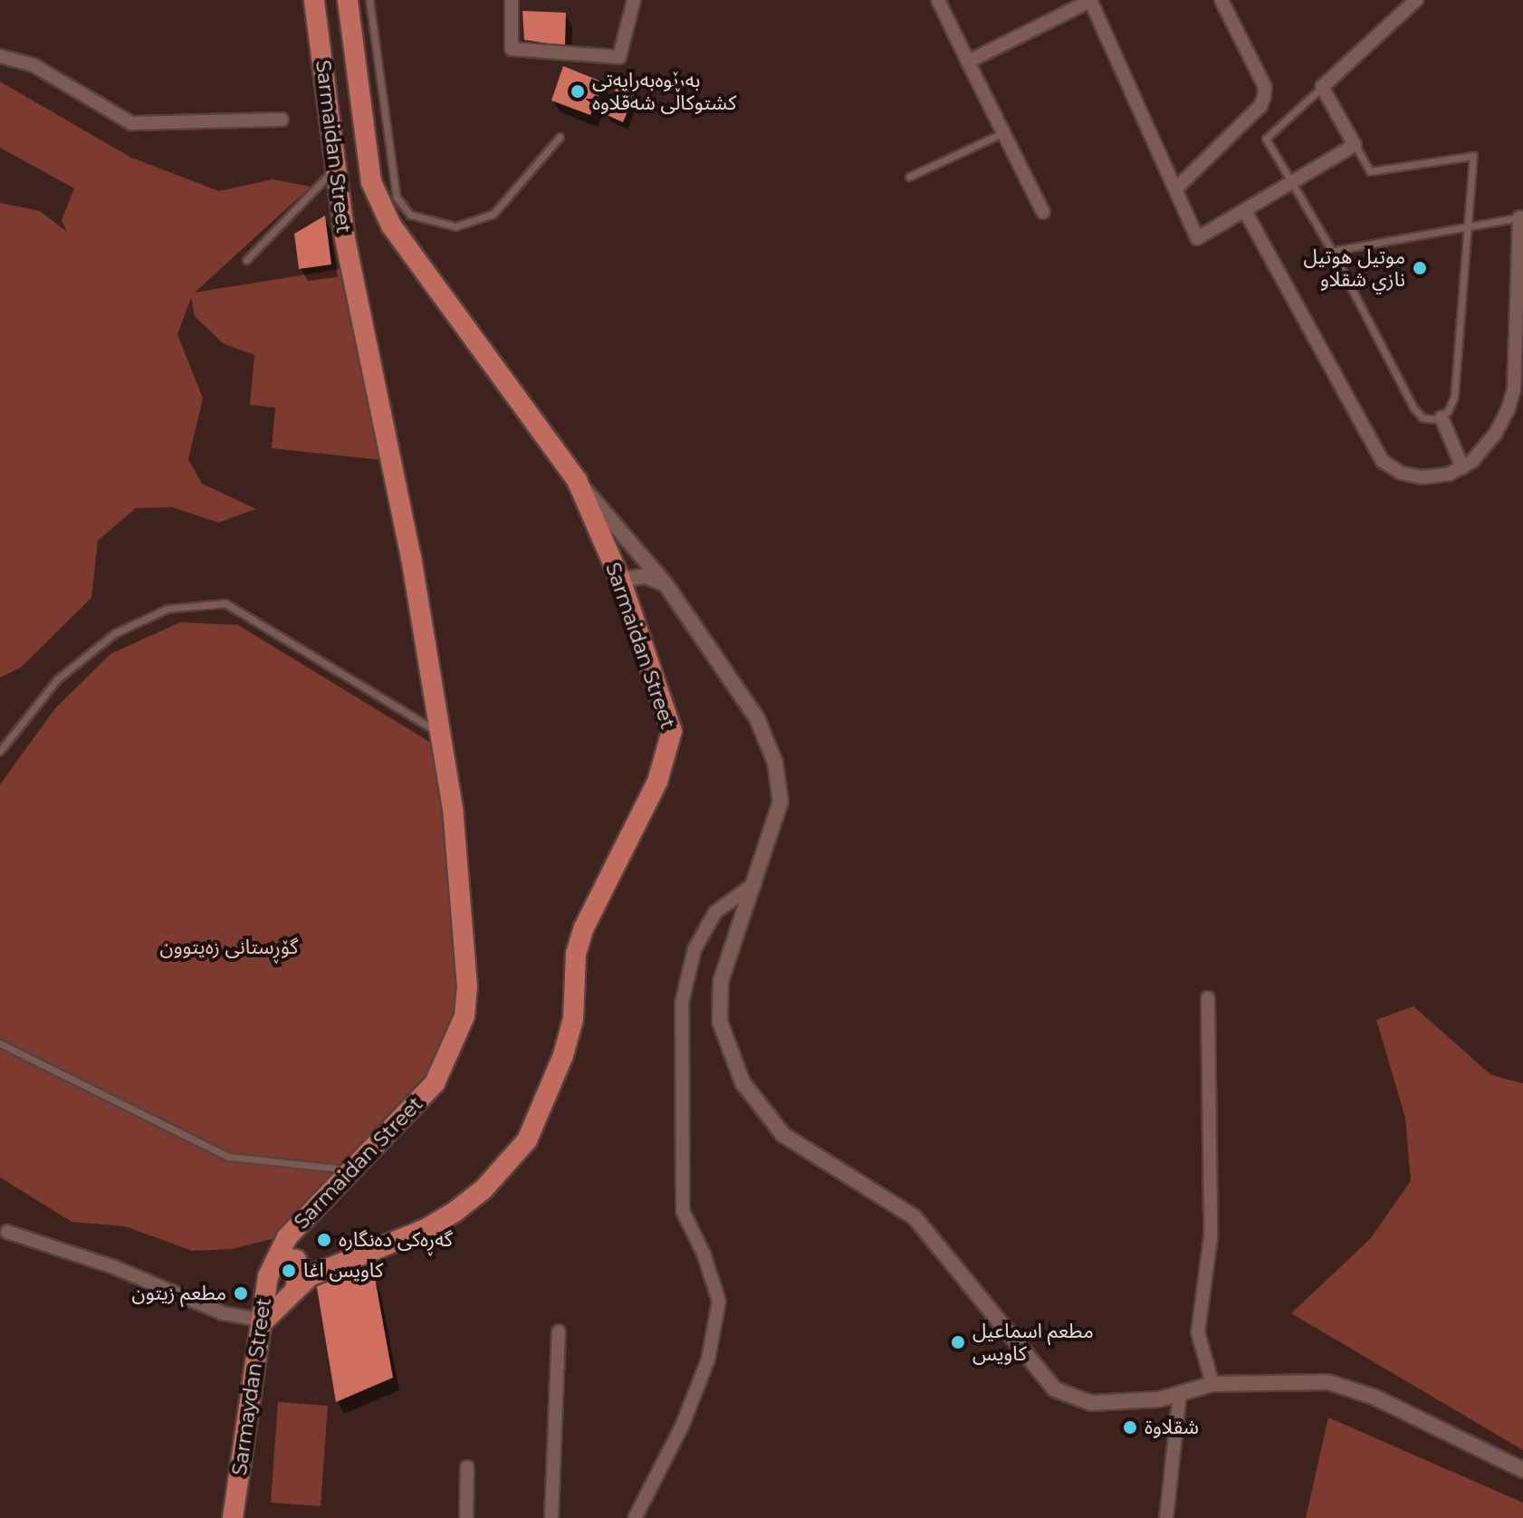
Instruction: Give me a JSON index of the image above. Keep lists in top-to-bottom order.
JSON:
{
  "streets": {
    "main road": ["Sarmaidan Street", "Sarmaydan Street"]
  },
  "crossings": [
    ["Sarmaidan Street", "Sarmaydan Street"]
  ],
  "parks": ["گۆڕستانی زەیتوون"],
  "places": [
    "بەڕێوەبەرایەتی کشتوکاڵی شەقلاوە",
    "موتيل هوتيل نازي شقلاو",
    "گەڕەکی دەنگارە",
    "كاويس اغا",
    "مطعم زيتون",
    "مطعم اسماعیل کاویس",
    "شقلاوة"
  ]
}
